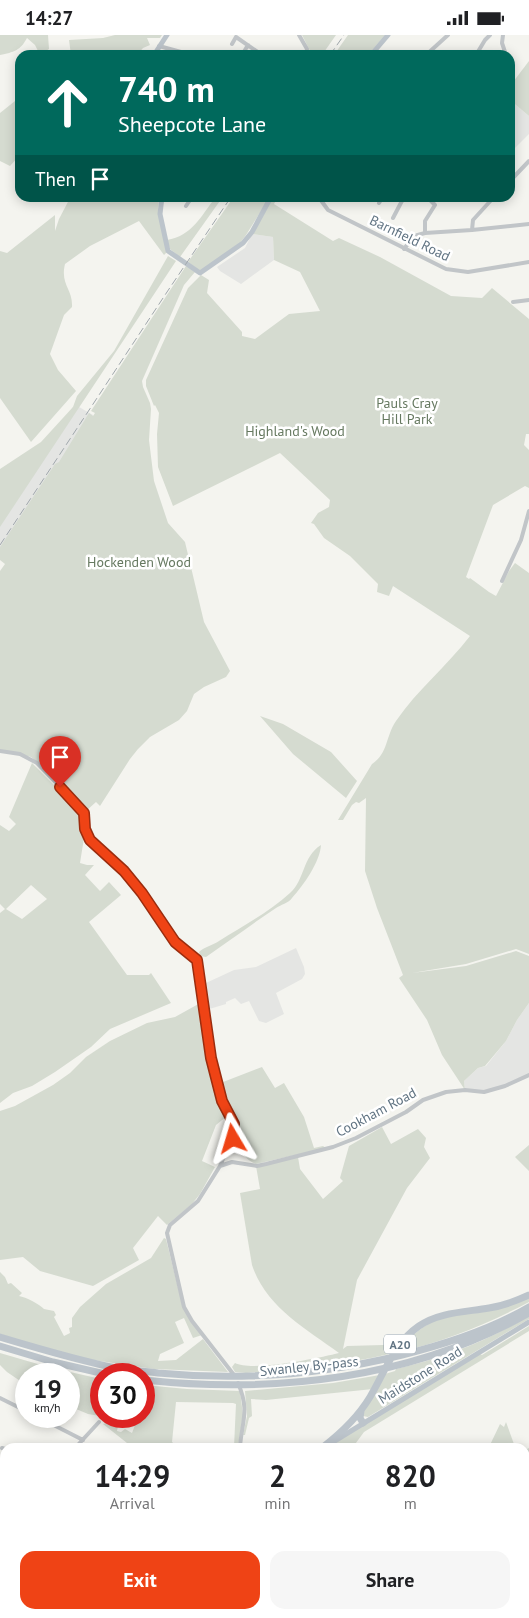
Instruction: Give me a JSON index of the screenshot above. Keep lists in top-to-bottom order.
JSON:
{
  "streets": {
    "highway": ["A20", "Swanley By-pass"],
    "street": ["Barnfield Road", "Cookham Road", "Maidstone Road"]
  },
  "parks": ["Pauls Cray Hill Park", "Highland's Wood", "Hockenden Wood"],
  "page": {
    "status": "14:27",
    "turn": ["740 m", "Sheepcote Lane"],
    "then": "Then",
    "speed": "19 km/h",
    "limit": "30",
    "eta": [
      "14:29",
      "Arrival",
      "2",
      "min",
      "820",
      "m"
    ],
    "buttons": ["Exit", "Share"]
  }
}
